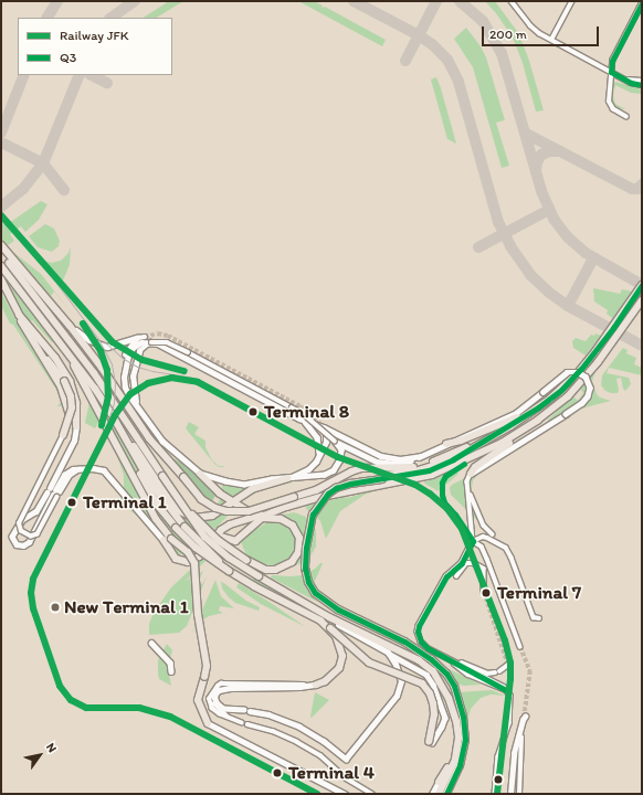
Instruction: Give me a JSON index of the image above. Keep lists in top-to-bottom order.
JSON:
{
  "places": [
    "Terminal 8",
    "Terminal 1",
    "Terminal 7",
    "New Terminal 1",
    "Terminal 4"
  ],
  "lines": ["transit line Q3", "rail line JFK"],
  "legend": ["Railway JFK", "Q3"],
  "scale_bar": "200 m",
  "north": "top right"
}
